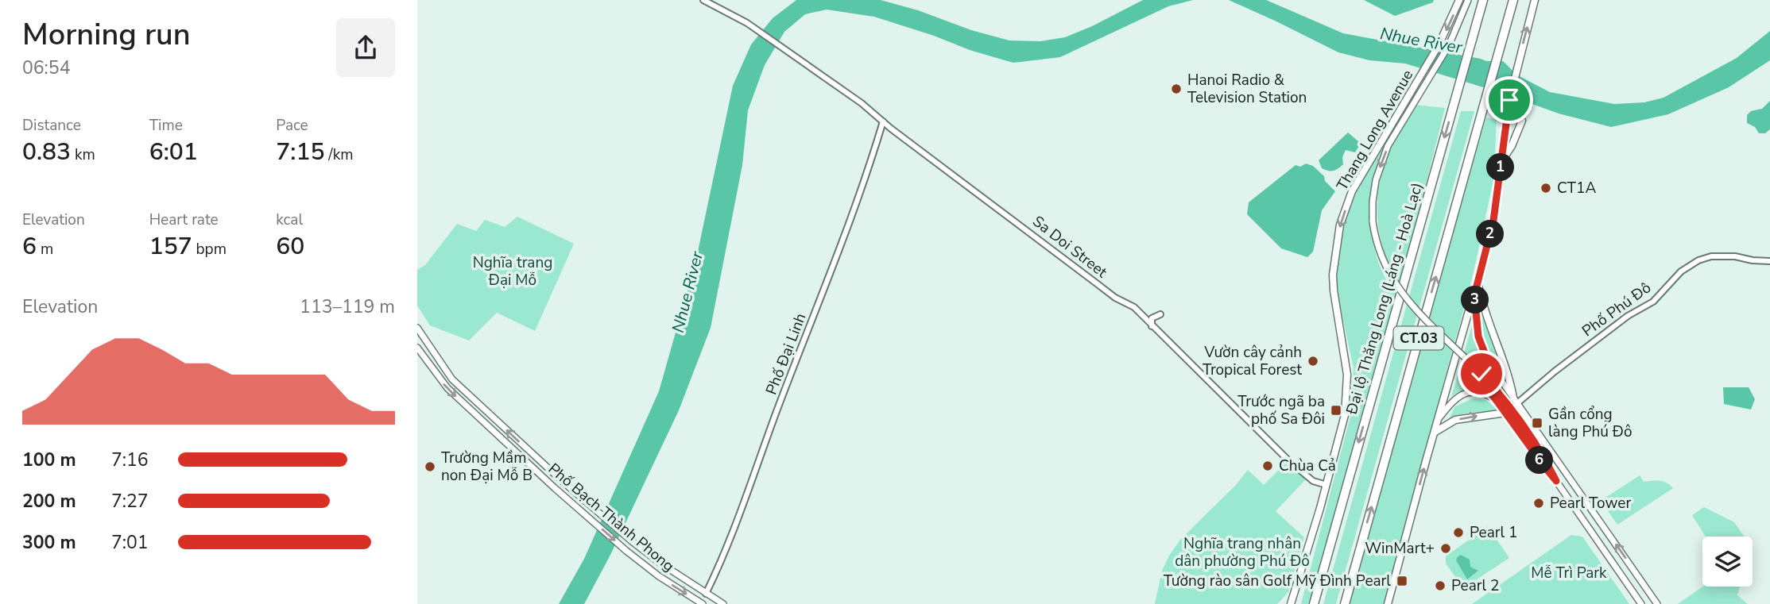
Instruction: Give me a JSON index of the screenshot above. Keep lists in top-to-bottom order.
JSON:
{
  "streets": {
    "highway": ["Đại lộ Thăng Long (Láng - Hoà Lạc)", "CT.03"],
    "main road": ["Thang Long Avenue", "Phố Bạch Thành Phong"],
    "street": ["Sa Doi Street", "Phố Phú Đô", "Phố Đại Linh"]
  },
  "crossings": [
    ["Thang Long Avenue", "Sa Doi Street"],
    ["Sa Doi Street", "Phố Đại Linh"],
    ["Phố Đại Linh", "Phố Bạch Thành Phong"]
  ],
  "one_way": ["Thang Long Avenue"],
  "water": ["Nhue River"],
  "parks": ["Nghĩa trang Đại Mỗ", "Nghĩa trang nhân dân phường Phú Đô", "Mễ Trì Park"],
  "places": {
    "other": [
      "Hanoi Radio & Television Station",
      "CT1A",
      "Vườn cây cảnh Tropical Forest",
      "Chùa Cả",
      "Trường Mầm non Đại Mỗ B",
      "Pearl Tower",
      "Pearl 1",
      "WinMart+",
      "Pearl 2"
    ],
    "transit": ["Trước ngã ba phố Sa Đôi", "Gần cổng làng Phú Đô", "Tường rào sân Golf Mỹ Đình Pearl"]
  },
  "page": {
    "heading": ["Morning run", "06:54"],
    "stats": [
      ["Distance", "0.83 km"],
      ["Time", "6:01"],
      ["Pace", "7:15 /km"],
      ["Elevation", "6 m"],
      ["Heart rate", "157 bpm"],
      ["kcal", "60"]
    ],
    "pins": [
      "1",
      "2",
      "3",
      "6"
    ],
    "chart": ["Elevation", "113–119 m"],
    "list": [
      {
        "name": "100 m",
        "note": "7:16"
      },
      {
        "name": "200 m",
        "note": "7:27"
      },
      {
        "name": "300 m",
        "note": "7:01"
      }
    ]
  }
}
